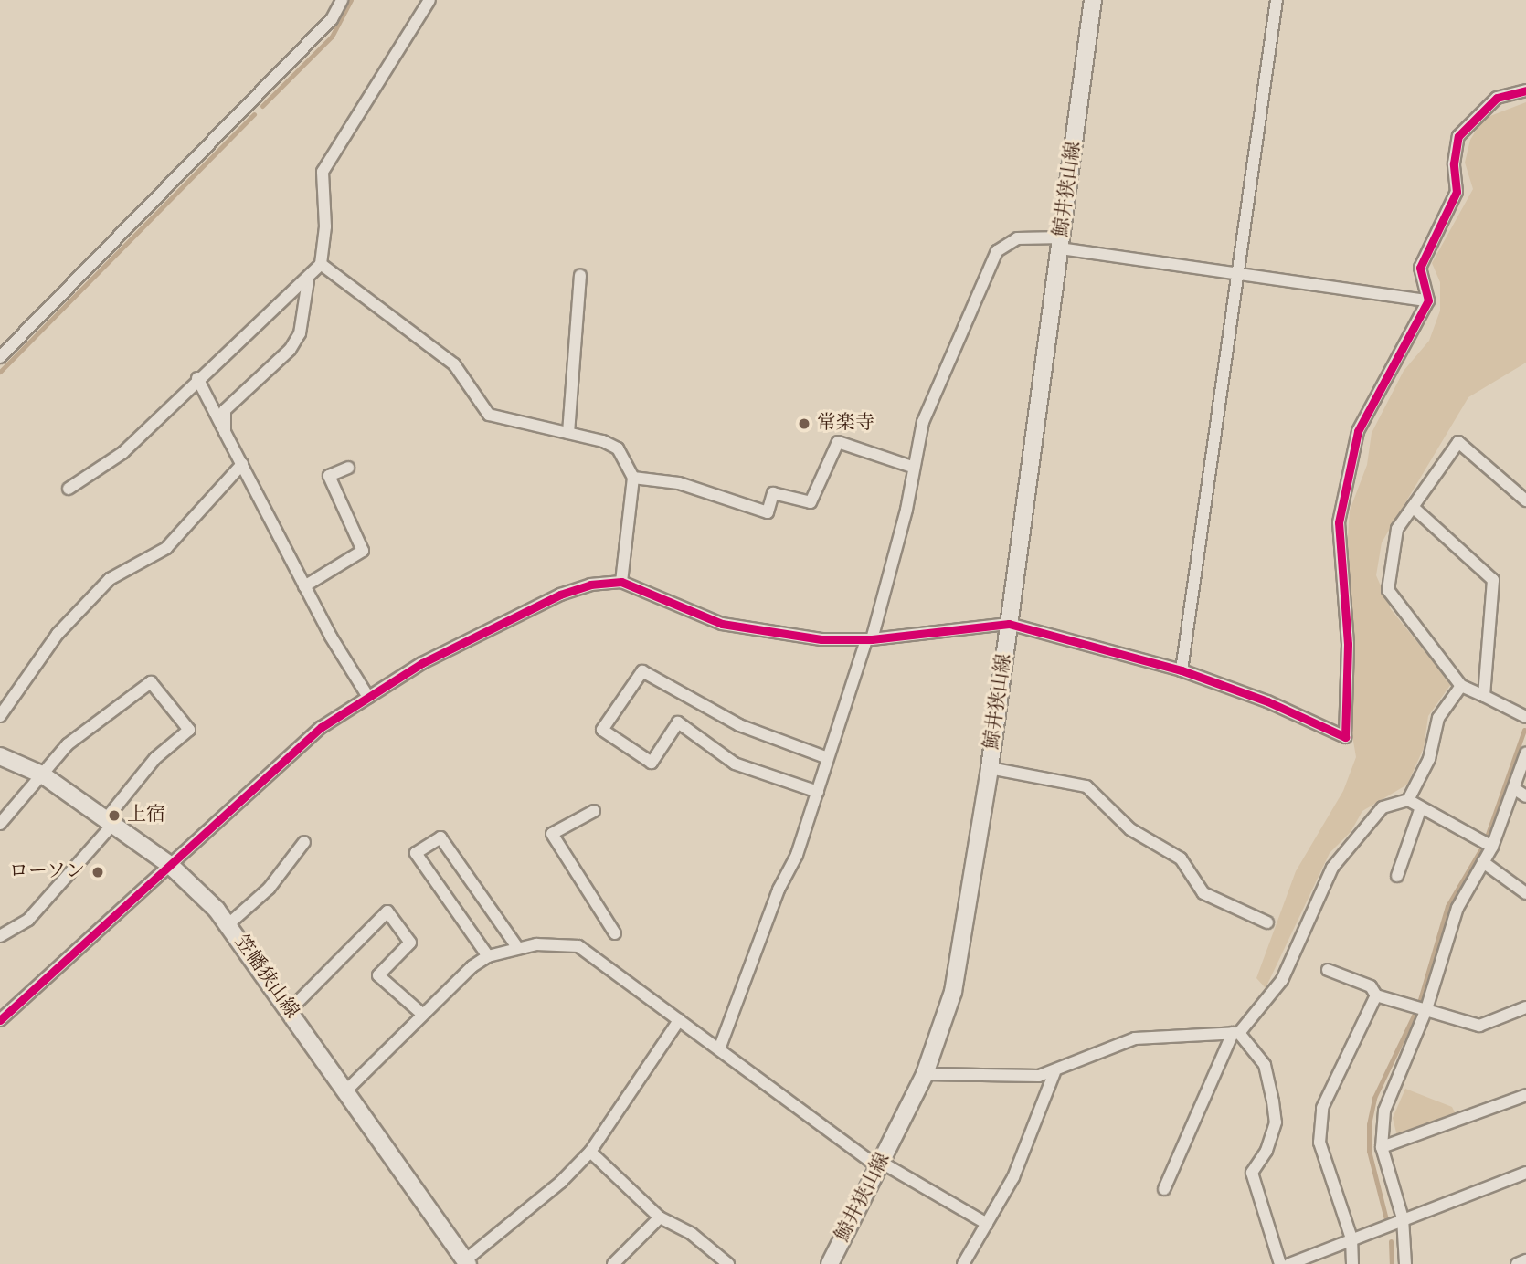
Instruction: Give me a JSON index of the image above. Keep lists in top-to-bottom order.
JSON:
{
  "streets": {
    "main road": ["鯨井狭山線", "笠幡狭山線"]
  },
  "places": ["常楽寺", "上宿", "ローソン"]
}
